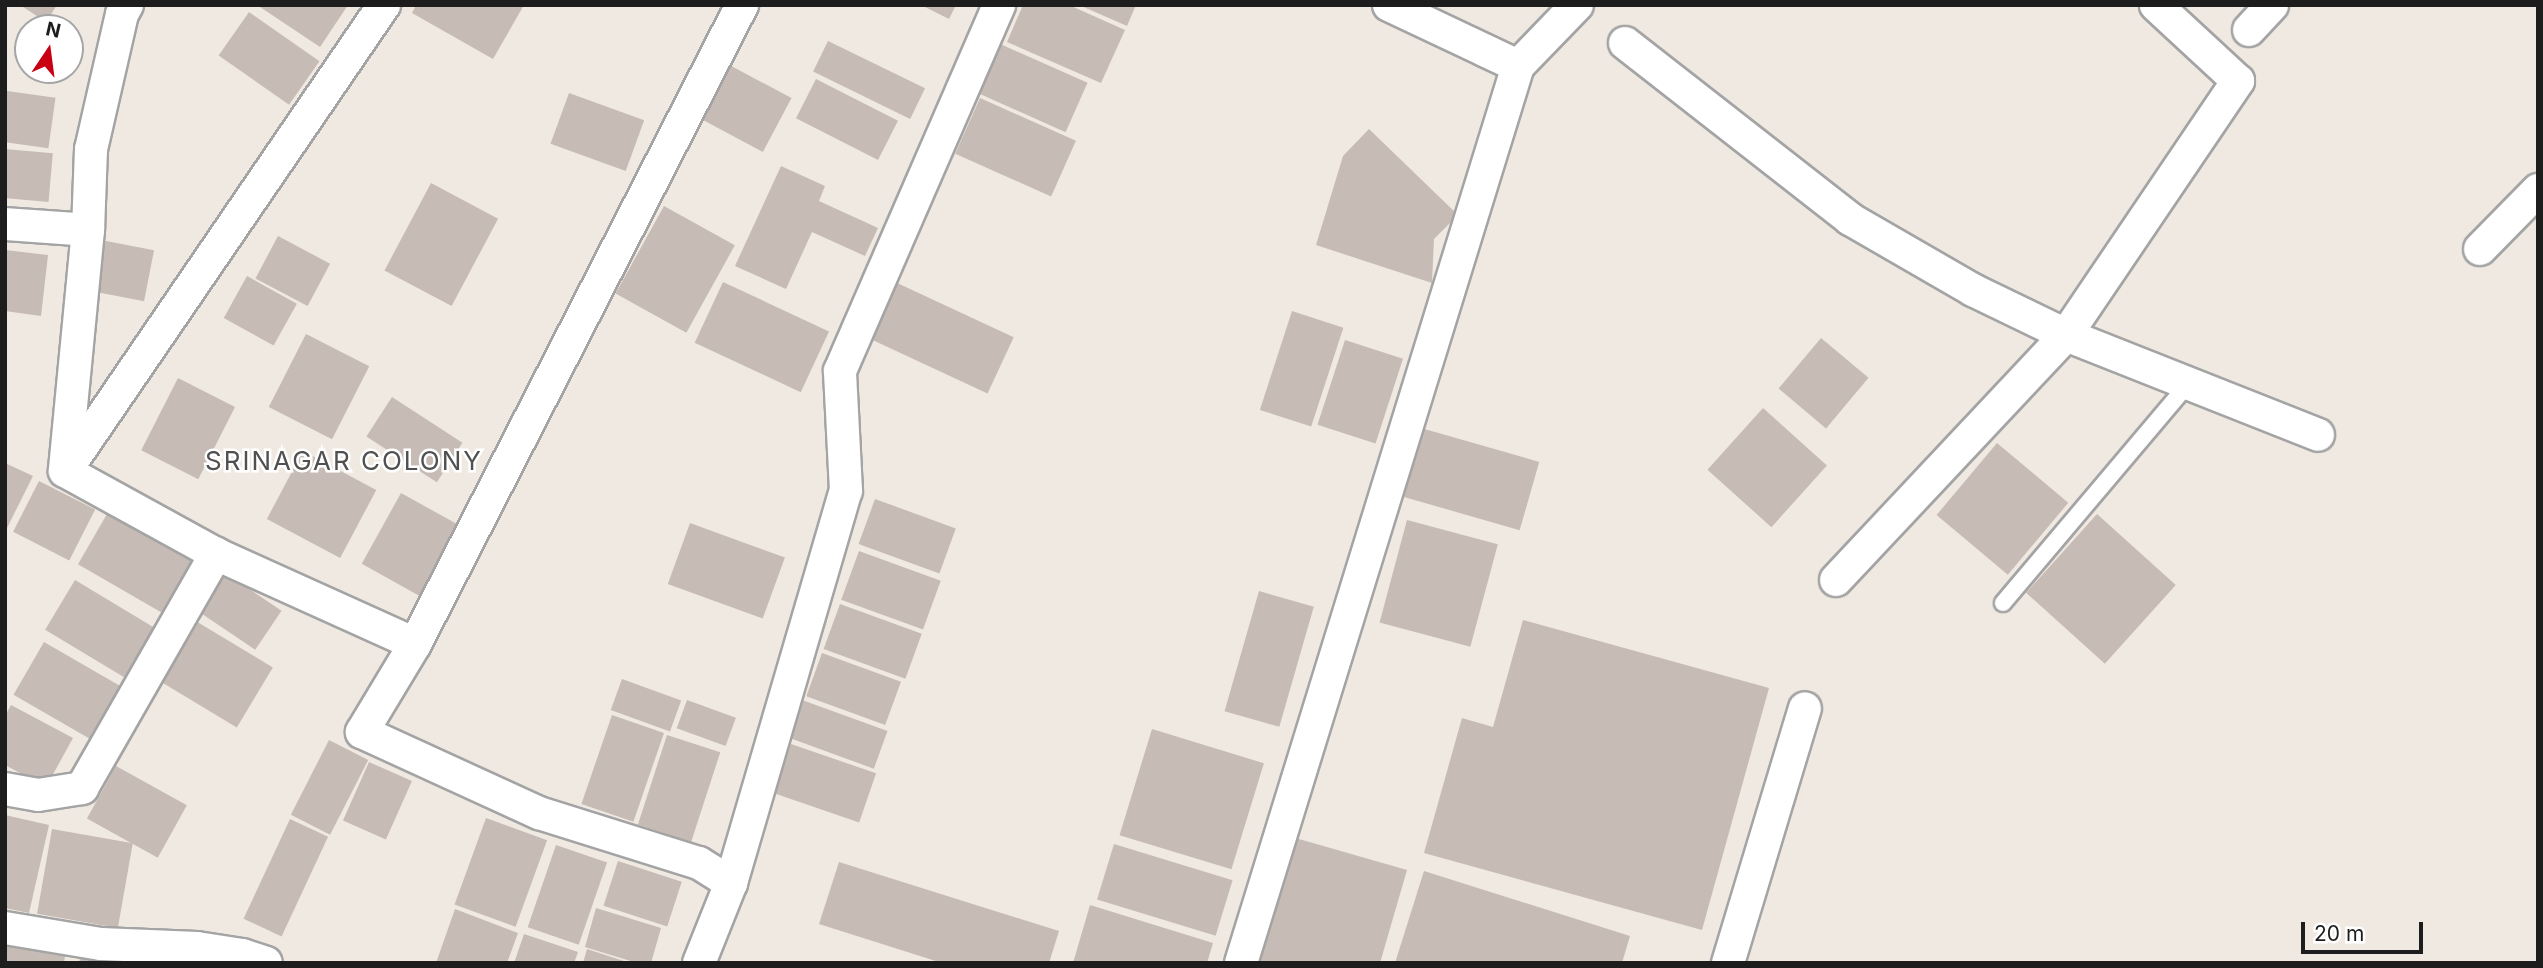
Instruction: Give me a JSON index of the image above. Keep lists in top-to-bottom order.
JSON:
{
  "districts": ["SRINAGAR COLONY"],
  "scale_bar": "20 m",
  "north": "top"
}
